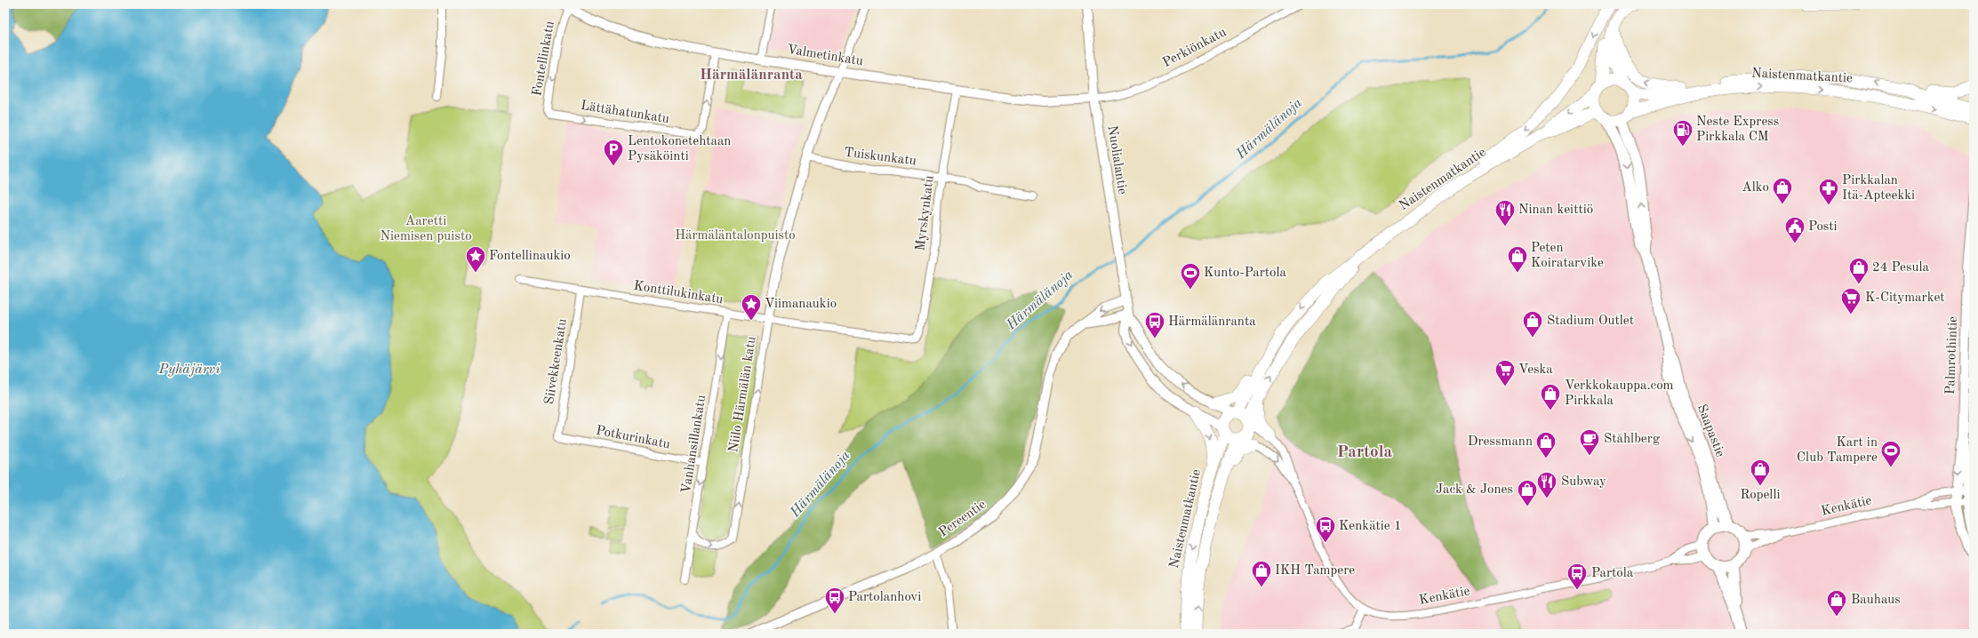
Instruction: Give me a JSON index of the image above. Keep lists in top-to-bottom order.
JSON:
{
  "streets": {
    "main road": ["Naistenmatkantie", "Saapastie"],
    "street": [
      "Perkiönkatu",
      "Valmetinkatu",
      "Fontellinkatu",
      "Lättähatunkatu",
      "Tuiskunkatu",
      "Nuolialantie",
      "Myrskynkatu",
      "Konttilukinkatu",
      "Palmrothintie",
      "Siivekkeenkatu",
      "Niilo Härmälän katu",
      "Potkurinkatu",
      "Vanhansillankatu",
      "Kenkätie",
      "Pereentie"
    ]
  },
  "crossings": [
    ["Perkiönkatu", "Valmetinkatu"],
    ["Perkiönkatu", "Nuolialantie"],
    ["Valmetinkatu", "Fontellinkatu"],
    ["Valmetinkatu", "Lättähatunkatu"],
    ["Valmetinkatu", "Nuolialantie"],
    ["Valmetinkatu", "Myrskynkatu"],
    ["Valmetinkatu", "Niilo Härmälän katu"],
    ["Fontellinkatu", "Lättähatunkatu"],
    ["Naistenmatkantie", "Nuolialantie"],
    ["Naistenmatkantie", "Saapastie"],
    ["Naistenmatkantie", "Kenkätie"],
    ["Tuiskunkatu", "Myrskynkatu"],
    ["Tuiskunkatu", "Niilo Härmälän katu"],
    ["Nuolialantie", "Kenkätie"],
    ["Nuolialantie", "Pereentie"],
    ["Myrskynkatu", "Konttilukinkatu"],
    ["Konttilukinkatu", "Siivekkeenkatu"],
    ["Konttilukinkatu", "Niilo Härmälän katu"],
    ["Konttilukinkatu", "Vanhansillankatu"],
    ["Palmrothintie", "Kenkätie"],
    ["Siivekkeenkatu", "Potkurinkatu"],
    ["Niilo Härmälän katu", "Vanhansillankatu"],
    ["Saapastie", "Kenkätie"],
    ["Potkurinkatu", "Vanhansillankatu"]
  ],
  "one_way": ["Fontellinkatu", "Niilo Härmälän katu", "Vanhansillankatu"],
  "districts": ["Härmälänranta", "Partola"],
  "water": ["Härmälänoja", "Pyhäjärvi"],
  "parks": ["Aaretti Niemisen puisto", "Härmäläntalonpuisto"],
  "places": {
    "fuel station": ["Neste Express Pirkkala CM"],
    "parking": ["Lentokonetehtaan Pysäköinti"],
    "shop": [
      "Alko",
      "Peten Koiratarvike",
      "24 Pesula",
      "Stadium Outlet",
      "Verkkokauppa.com Pirkkala",
      "Dressmann",
      "Ropelli",
      "Jack & Jones",
      "IKH Tampere",
      "Bauhaus"
    ],
    "pharmacy": ["Pirkkalan Itä-Apteekki"],
    "restaurant": ["Ninan keittiö", "Subway"],
    "public building": ["Posti"],
    "place": ["Fontellinaukio", "Viimanaukio"],
    "sports": ["Kunto-Partola", "Kart in Club Tampere"],
    "supermarket": ["K-Citymarket", "Veska"],
    "bus stop": [
      "Härmälänranta",
      "Kenkätie 1",
      "Partola",
      "Partolanhovi"
    ],
    "cafe": ["Ståhlberg"]
  }
}
